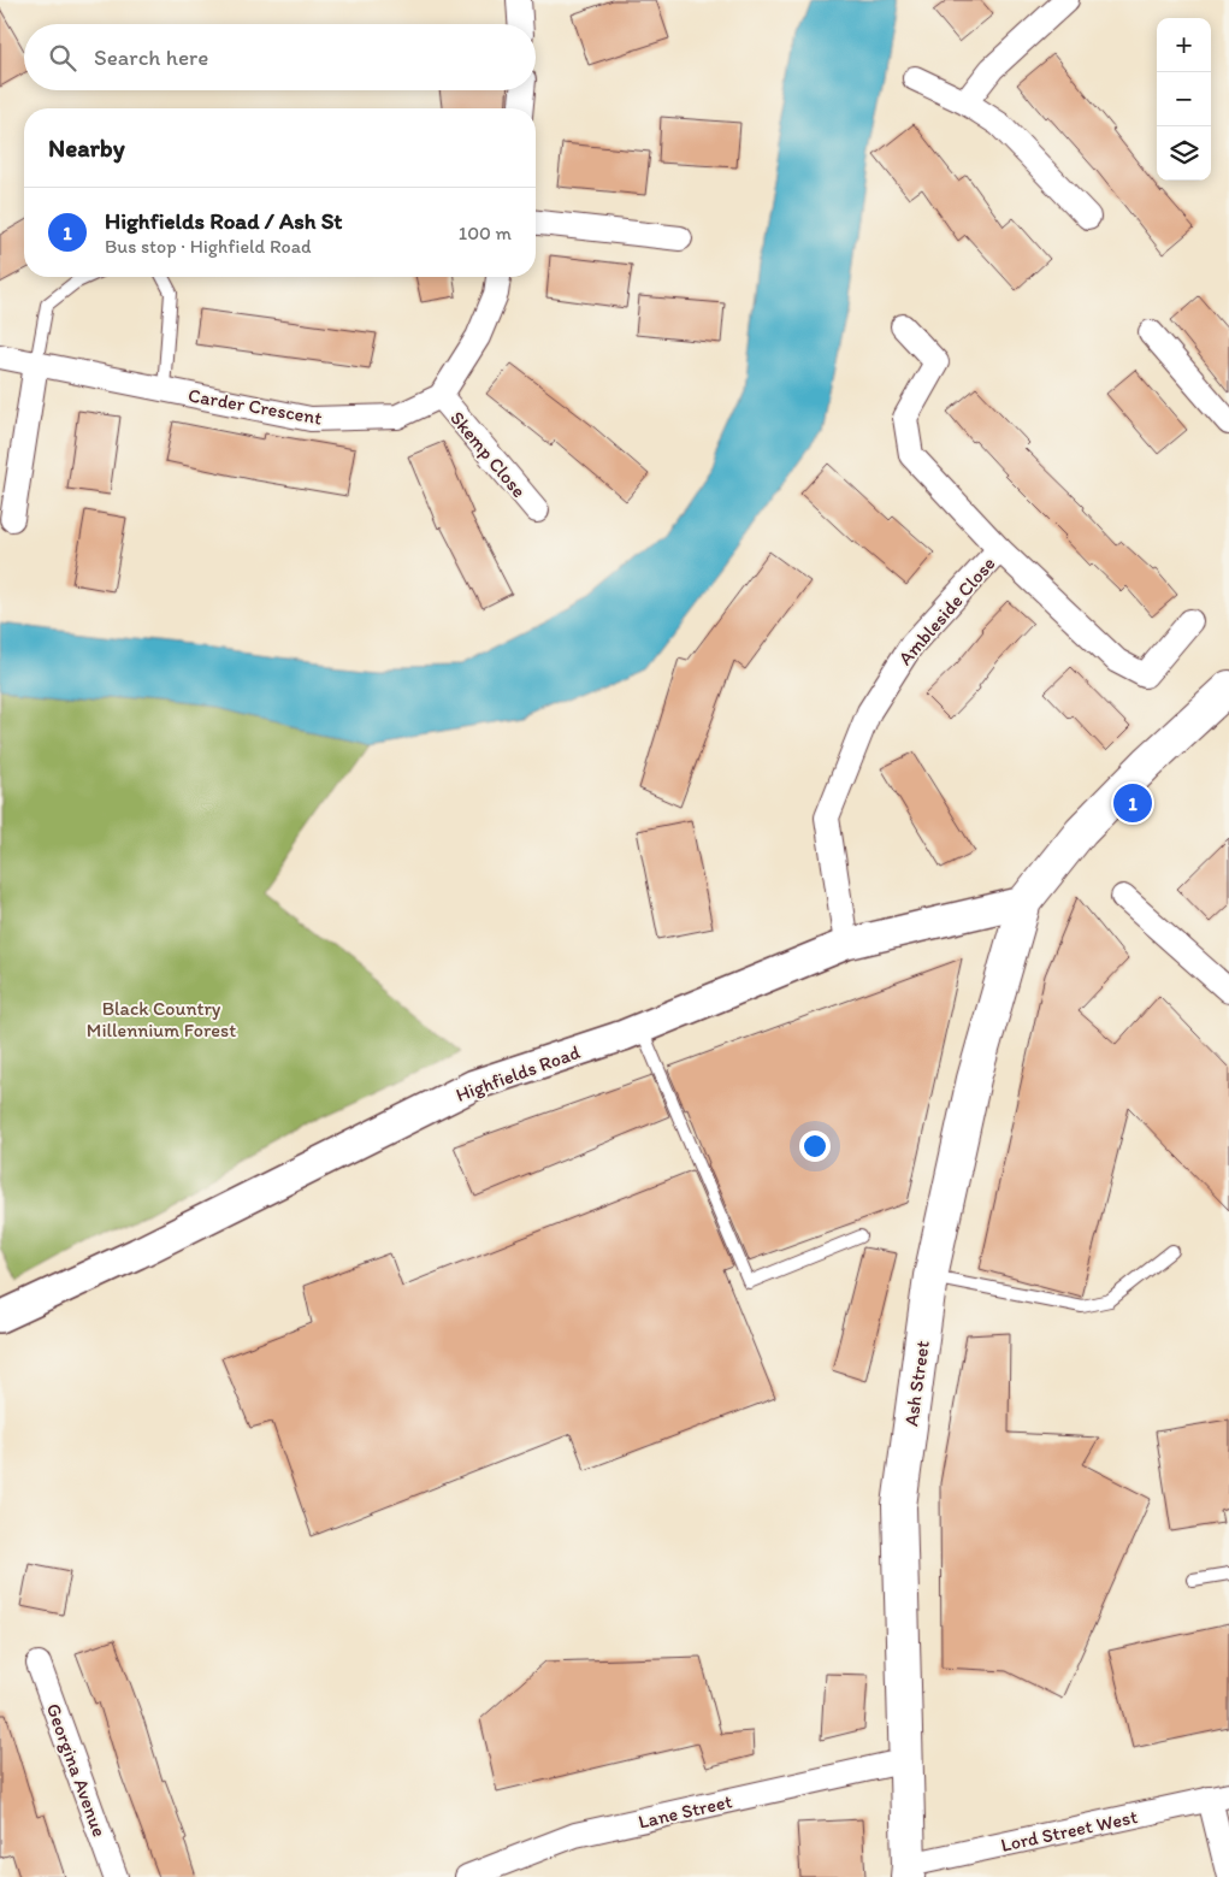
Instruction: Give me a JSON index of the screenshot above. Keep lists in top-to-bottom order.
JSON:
{
  "streets": {
    "main road": ["Ash Street"],
    "street": [
      "Carder Crescent",
      "Skemp Close",
      "Ambleside Close",
      "Highfields Road",
      "Georgina Avenue",
      "Lane Street",
      "Lord Street West"
    ]
  },
  "crossings": [
    ["Carder Crescent", "Skemp Close"],
    ["Ambleside Close", "Highfields Road"],
    ["Highfields Road", "Ash Street"],
    ["Ash Street", "Lane Street"],
    ["Ash Street", "Lord Street West"]
  ],
  "parks": ["Black Country Millennium Forest"],
  "page": {
    "map_buttons": ["+", "−"],
    "search": "Search here",
    "heading": "Nearby",
    "list": [
      {
        "mark": "1",
        "name": "Highfields Road / Ash St",
        "note": "Bus stop · Highfield Road",
        "value": "100 m"
      }
    ],
    "pins": "1"
  }
}
